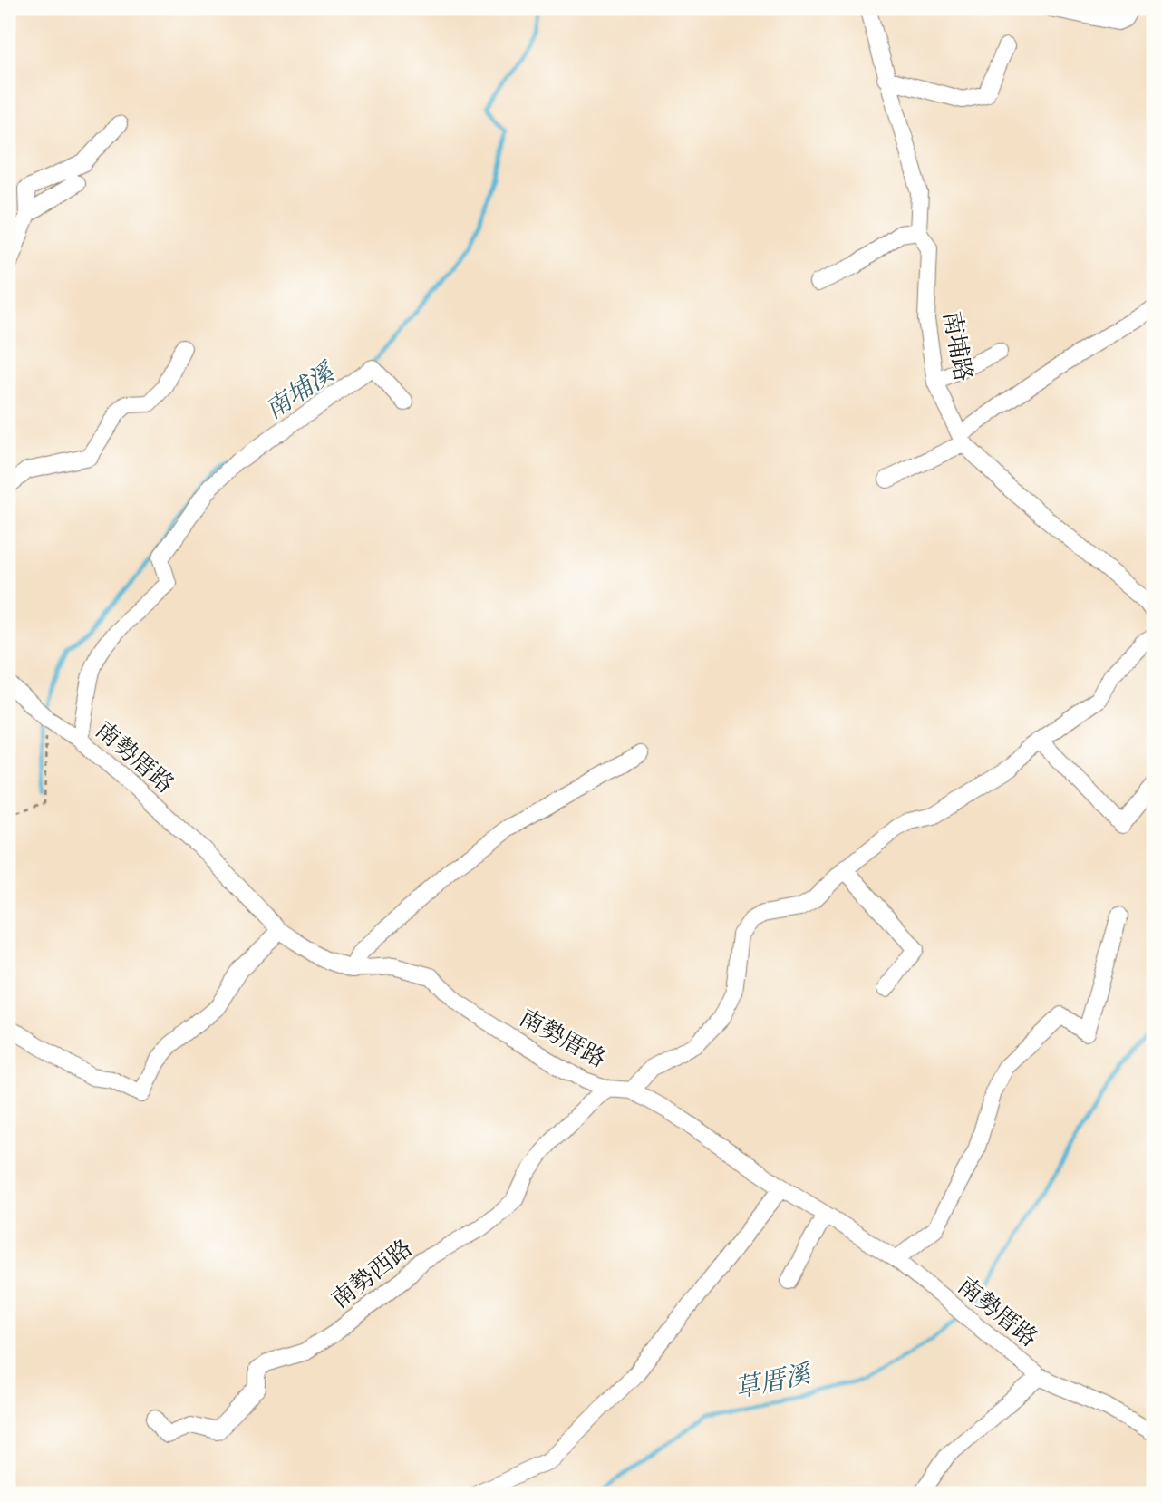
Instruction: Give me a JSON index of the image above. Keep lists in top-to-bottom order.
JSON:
{
  "streets": {
    "street": ["南埔路", "南勢厝路", "南勢西路"]
  },
  "crossings": [
    ["南勢厝路", "南勢西路"]
  ],
  "water": ["南埔溪", "草厝溪"]
}
